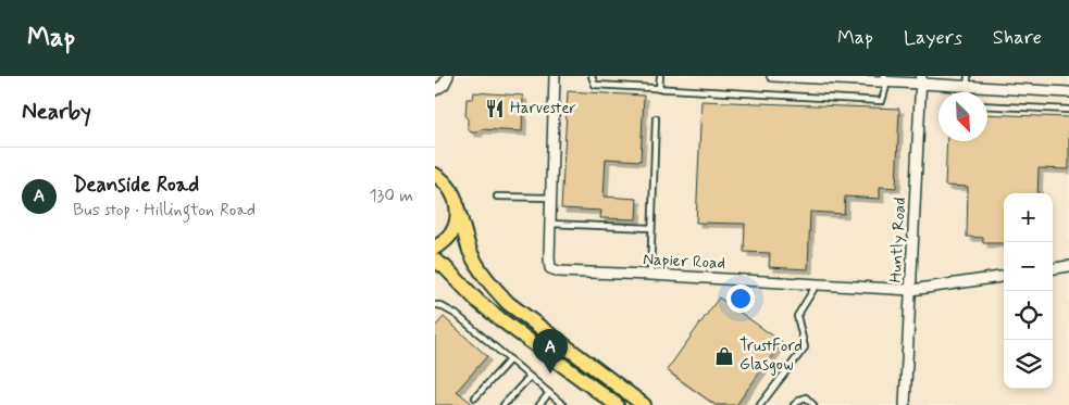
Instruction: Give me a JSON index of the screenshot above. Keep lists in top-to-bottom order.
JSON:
{
  "streets": {
    "street": ["Huntly Road", "Napier Road"]
  },
  "crossings": [
    ["Huntly Road", "Napier Road"]
  ],
  "places": {
    "restaurant": ["Harvester"],
    "shop": ["TrustFord Glasgow"]
  },
  "north": "bottom right",
  "page": {
    "header": "Map",
    "nav": ["Map", "Layers", "Share"],
    "heading": "Nearby",
    "list": [
      {
        "mark": "A",
        "name": "Deanside Road",
        "note": "Bus stop · Hillington Road",
        "value": "130 m"
      }
    ],
    "map_buttons": ["+", "−"],
    "pins": "A"
  }
}
